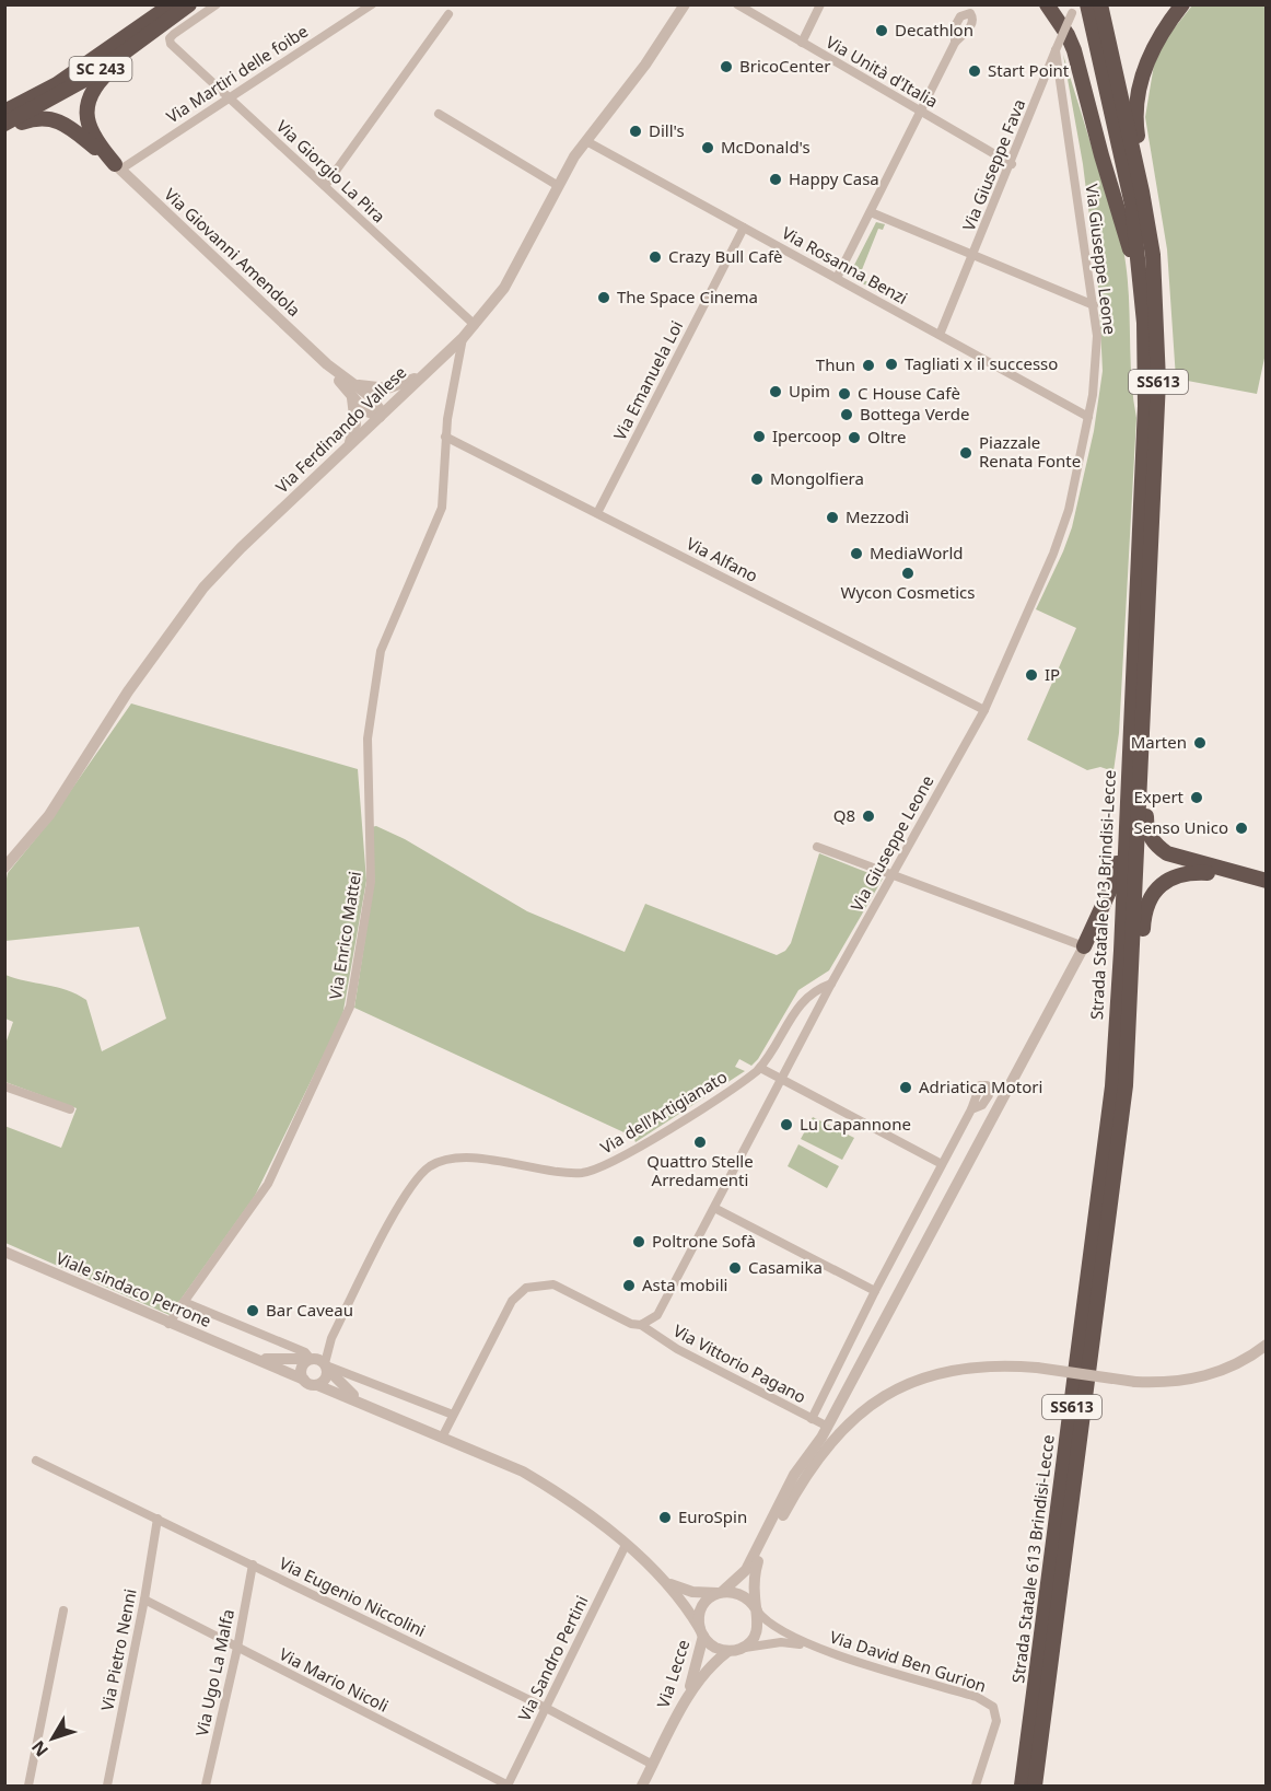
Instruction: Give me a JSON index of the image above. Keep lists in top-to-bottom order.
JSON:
{
  "streets": {
    "highway": ["SC 243", "SS613", "Strada Statale 613 Brindisi-Lecce"],
    "street": [
      "Via Unità d'Italia",
      "Via Martiri delle foibe",
      "Via Giuseppe Fava",
      "Via Giorgio La Pira",
      "Via Giovanni Amendola",
      "Via Giuseppe Leone",
      "Via Rosanna Benzi",
      "Via Emanuela Loi",
      "Via Ferdinando Vallese",
      "Via Alfano",
      "Via Enrico Mattei",
      "Via dell'Artigianato",
      "Viale sindaco Perrone",
      "Via Vittorio Pagano",
      "Via Eugenio Niccolini",
      "Via Pietro Nenni",
      "Via Sandro Pertini",
      "Via David Ben Gurion",
      "Via Ugo La Malfa",
      "Via Lecce",
      "Via Mario Nicoli"
    ]
  },
  "crossings": [
    ["Via Unità d'Italia", "Via Giuseppe Fava"],
    ["Via Martiri delle foibe", "Via Giorgio La Pira"],
    ["Via Martiri delle foibe", "Via Giovanni Amendola"],
    ["Via Giuseppe Fava", "Via Giuseppe Leone"],
    ["Via Giuseppe Fava", "Via Rosanna Benzi"],
    ["Via Giorgio La Pira", "Via Ferdinando Vallese"],
    ["Via Giovanni Amendola", "Via Ferdinando Vallese"],
    ["Via Giuseppe Leone", "Via Rosanna Benzi"],
    ["Via Giuseppe Leone", "Via Alfano"],
    ["Via Giuseppe Leone", "Via dell'Artigianato"],
    ["Via Giuseppe Leone", "Via Vittorio Pagano"],
    ["Via Rosanna Benzi", "Via Emanuela Loi"],
    ["Via Rosanna Benzi", "Via Ferdinando Vallese"],
    ["Via Emanuela Loi", "Via Alfano"],
    ["Via Ferdinando Vallese", "Via Enrico Mattei"],
    ["Via Alfano", "Via Enrico Mattei"],
    ["Via Enrico Mattei", "Viale sindaco Perrone"],
    ["Via dell'Artigianato", "Viale sindaco Perrone"],
    ["Via Eugenio Niccolini", "Via Pietro Nenni"],
    ["Via Eugenio Niccolini", "Via Sandro Pertini"],
    ["Via Eugenio Niccolini", "Via Ugo La Malfa"],
    ["Via Eugenio Niccolini", "Via Lecce"],
    ["Via Pietro Nenni", "Via Mario Nicoli"],
    ["Via Sandro Pertini", "Via Mario Nicoli"],
    ["Via David Ben Gurion", "Via Lecce"],
    ["Via Ugo La Malfa", "Via Mario Nicoli"]
  ],
  "places": [
    "Decathlon",
    "BricoCenter",
    "Start Point",
    "Dill's",
    "McDonald's",
    "Happy Casa",
    "Crazy Bull Cafè",
    "The Space Cinema",
    "Tagliati x il successo",
    "Thun",
    "Upim",
    "C House Cafè",
    "Bottega Verde",
    "Ipercoop",
    "Oltre",
    "Piazzale Renata Fonte",
    "Mongolfiera",
    "Mezzodì",
    "MediaWorld",
    "Wycon Cosmetics",
    "IP",
    "Marten",
    "Expert",
    "Q8",
    "Senso Unico",
    "Adriatica Motori",
    "Lu Capannone",
    "Quattro Stelle Arredamenti",
    "Poltrone Sofà",
    "Casamika",
    "Asta mobili",
    "Bar Caveau",
    "EuroSpin"
  ],
  "north": "bottom left"
}
